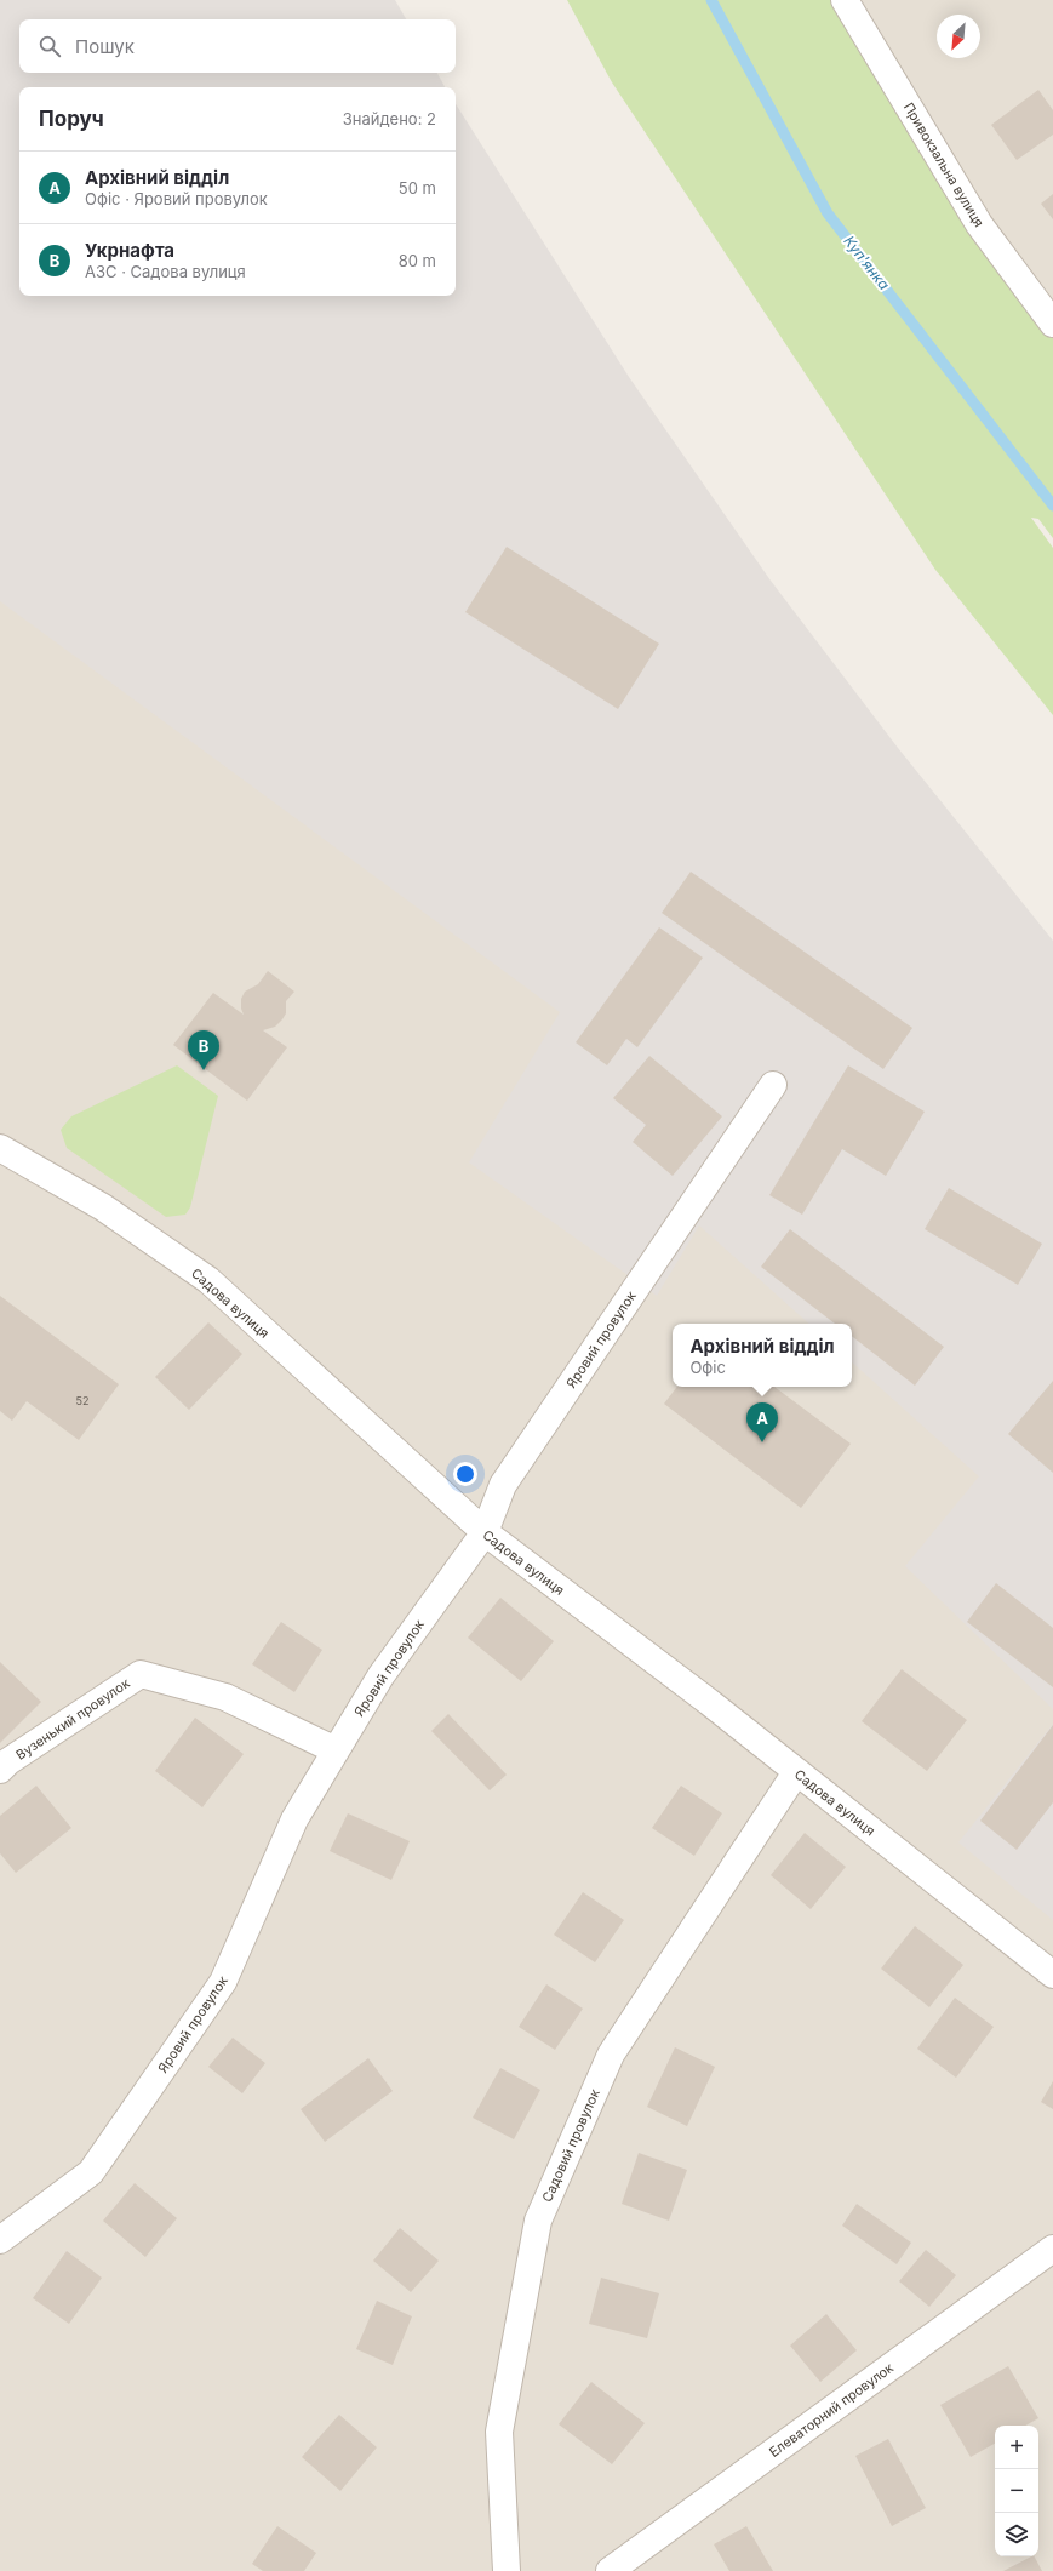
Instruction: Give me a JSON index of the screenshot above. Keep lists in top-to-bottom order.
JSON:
{
  "streets": {
    "street": [
      "Привокзальна вулиця",
      "Садова вулиця",
      "Яровий провулок",
      "Вузенький провулок",
      "Садовий провулок",
      "Елеваторний провулок"
    ]
  },
  "crossings": [
    ["Садова вулиця", "Яровий провулок"],
    ["Садова вулиця", "Садовий провулок"],
    ["Яровий провулок", "Вузенький провулок"]
  ],
  "water": ["Куп'янка"],
  "house_numbers": ["52"],
  "north": "bottom left",
  "page": {
    "search": "Пошук",
    "heading": ["Поруч", "Знайдено: 2"],
    "list": [
      {
        "mark": "A",
        "name": "Архівний відділ",
        "note": "Офіс · Яровий провулок",
        "value": "50 m"
      },
      {
        "mark": "B",
        "name": "Укрнафта",
        "note": "АЗС · Садова вулиця",
        "value": "80 m"
      }
    ],
    "pins": ["B", "A"],
    "popup": ["Архівний відділ", "Офіс"],
    "map_buttons": ["+", "−"]
  }
}
